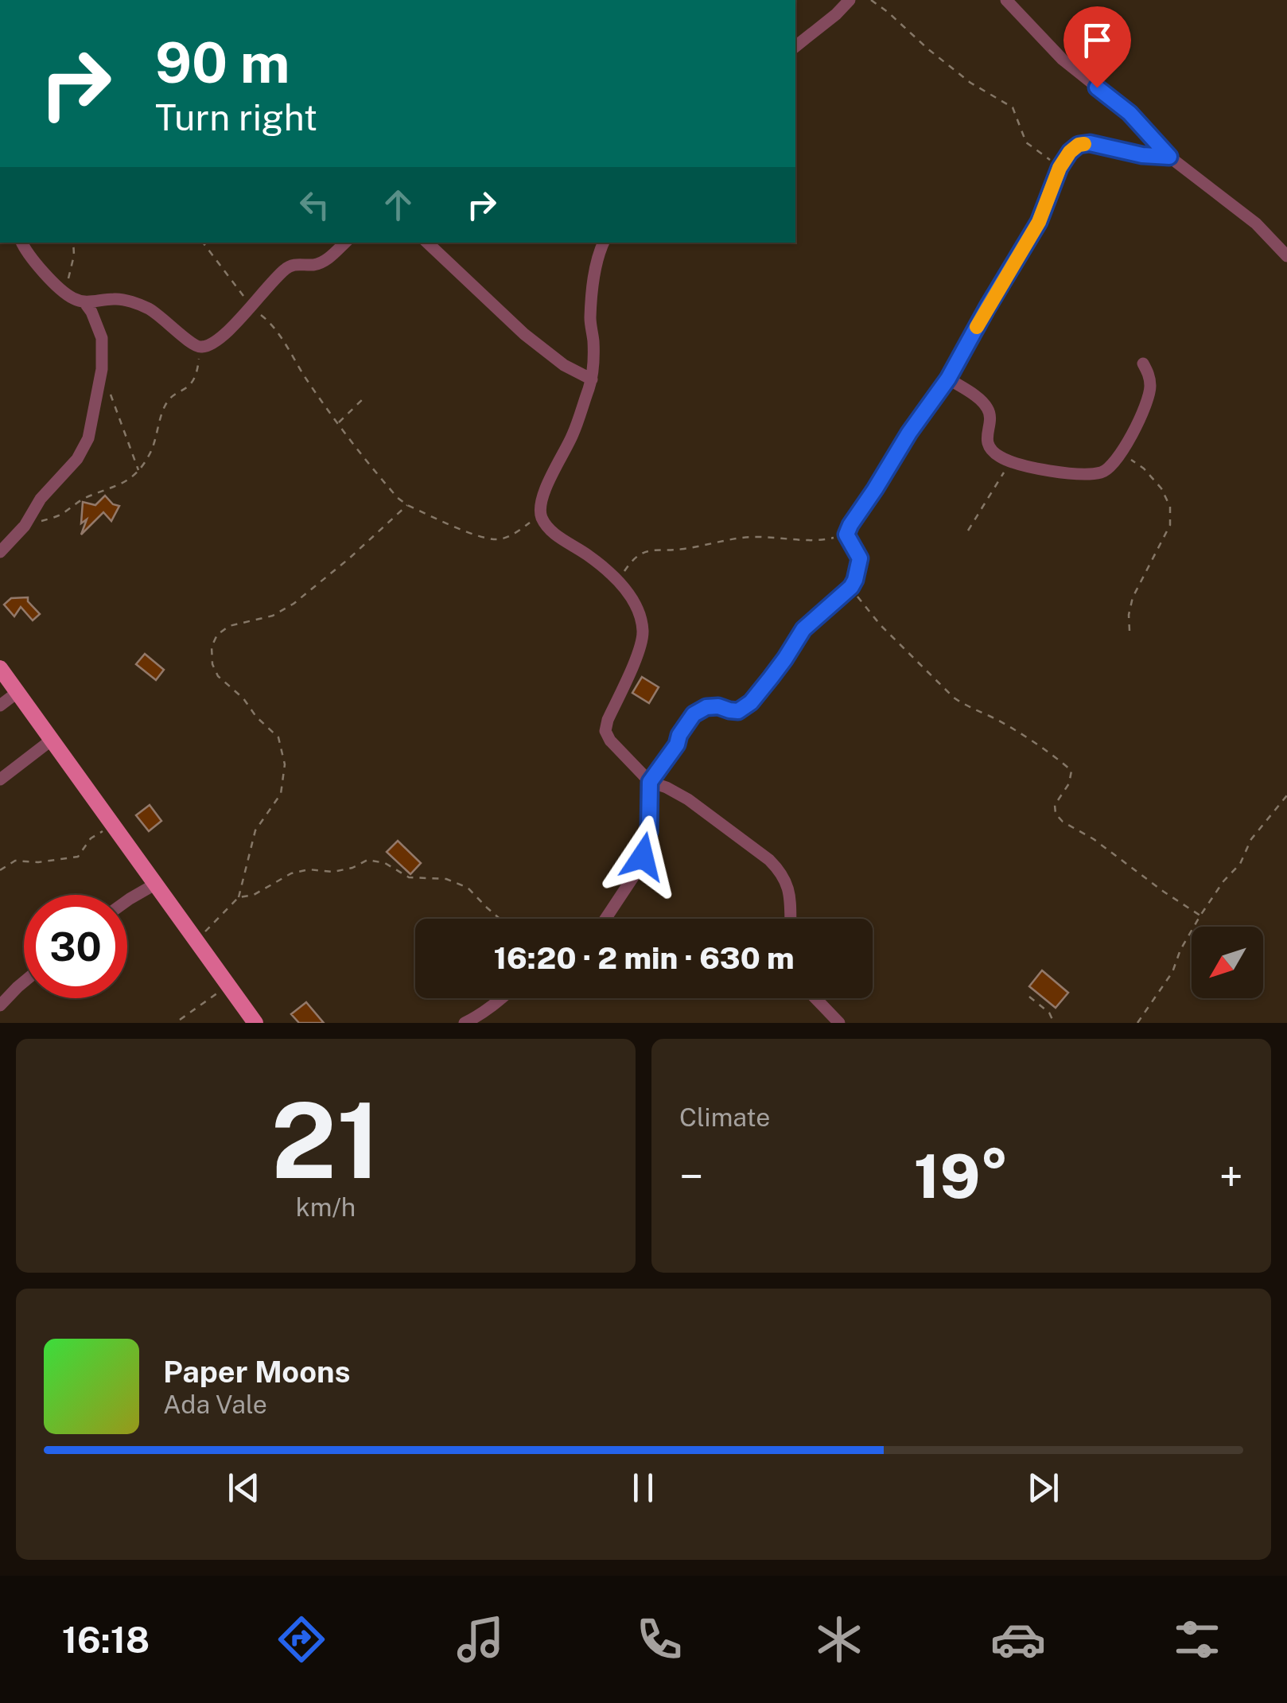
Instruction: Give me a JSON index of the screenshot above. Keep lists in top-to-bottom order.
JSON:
{
  "north": "bottom left",
  "page": {
    "turn": ["90 m", "Turn right"],
    "limit": "30",
    "trip": "16:20 · 2 min · 630 m",
    "tile": [
      ["21", "km/h"],
      "Climate"
    ],
    "heat": ["−", "19°", "+"],
    "song": ["Paper Moons", "Ada Vale"],
    "tabs": "16:18"
  }
}
